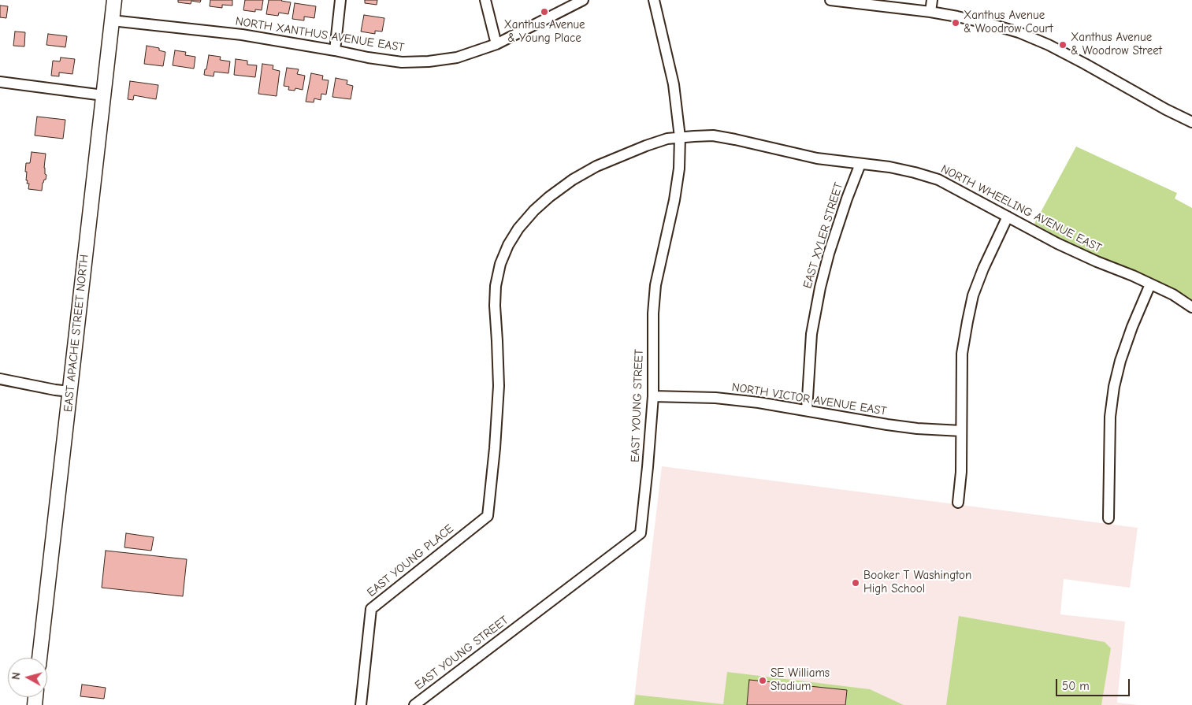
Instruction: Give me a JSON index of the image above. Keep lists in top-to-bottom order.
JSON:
{
  "streets": {
    "main road": ["EAST APACHE STREET NORTH"],
    "street": [
      "NORTH XANTHUS AVENUE EAST",
      "NORTH WHEELING AVENUE EAST",
      "EAST XYLER STREET",
      "NORTH VICTOR AVENUE EAST",
      "EAST YOUNG STREET",
      "EAST YOUNG PLACE"
    ]
  },
  "crossings": [
    ["NORTH XANTHUS AVENUE EAST", "EAST APACHE STREET NORTH"],
    ["NORTH WHEELING AVENUE EAST", "EAST XYLER STREET"],
    ["NORTH WHEELING AVENUE EAST", "EAST YOUNG STREET"],
    ["NORTH WHEELING AVENUE EAST", "EAST YOUNG PLACE"],
    ["EAST XYLER STREET", "NORTH VICTOR AVENUE EAST"],
    ["NORTH VICTOR AVENUE EAST", "EAST YOUNG STREET"]
  ],
  "places": [
    "Xanthus Avenue & Young Place",
    "Xanthus Avenue & Woodrow Court",
    "Xanthus Avenue & Woodrow Street",
    "Booker T Washington High School",
    "SE Williams Stadium"
  ],
  "scale_bar": "50 m",
  "north": "left"
}
